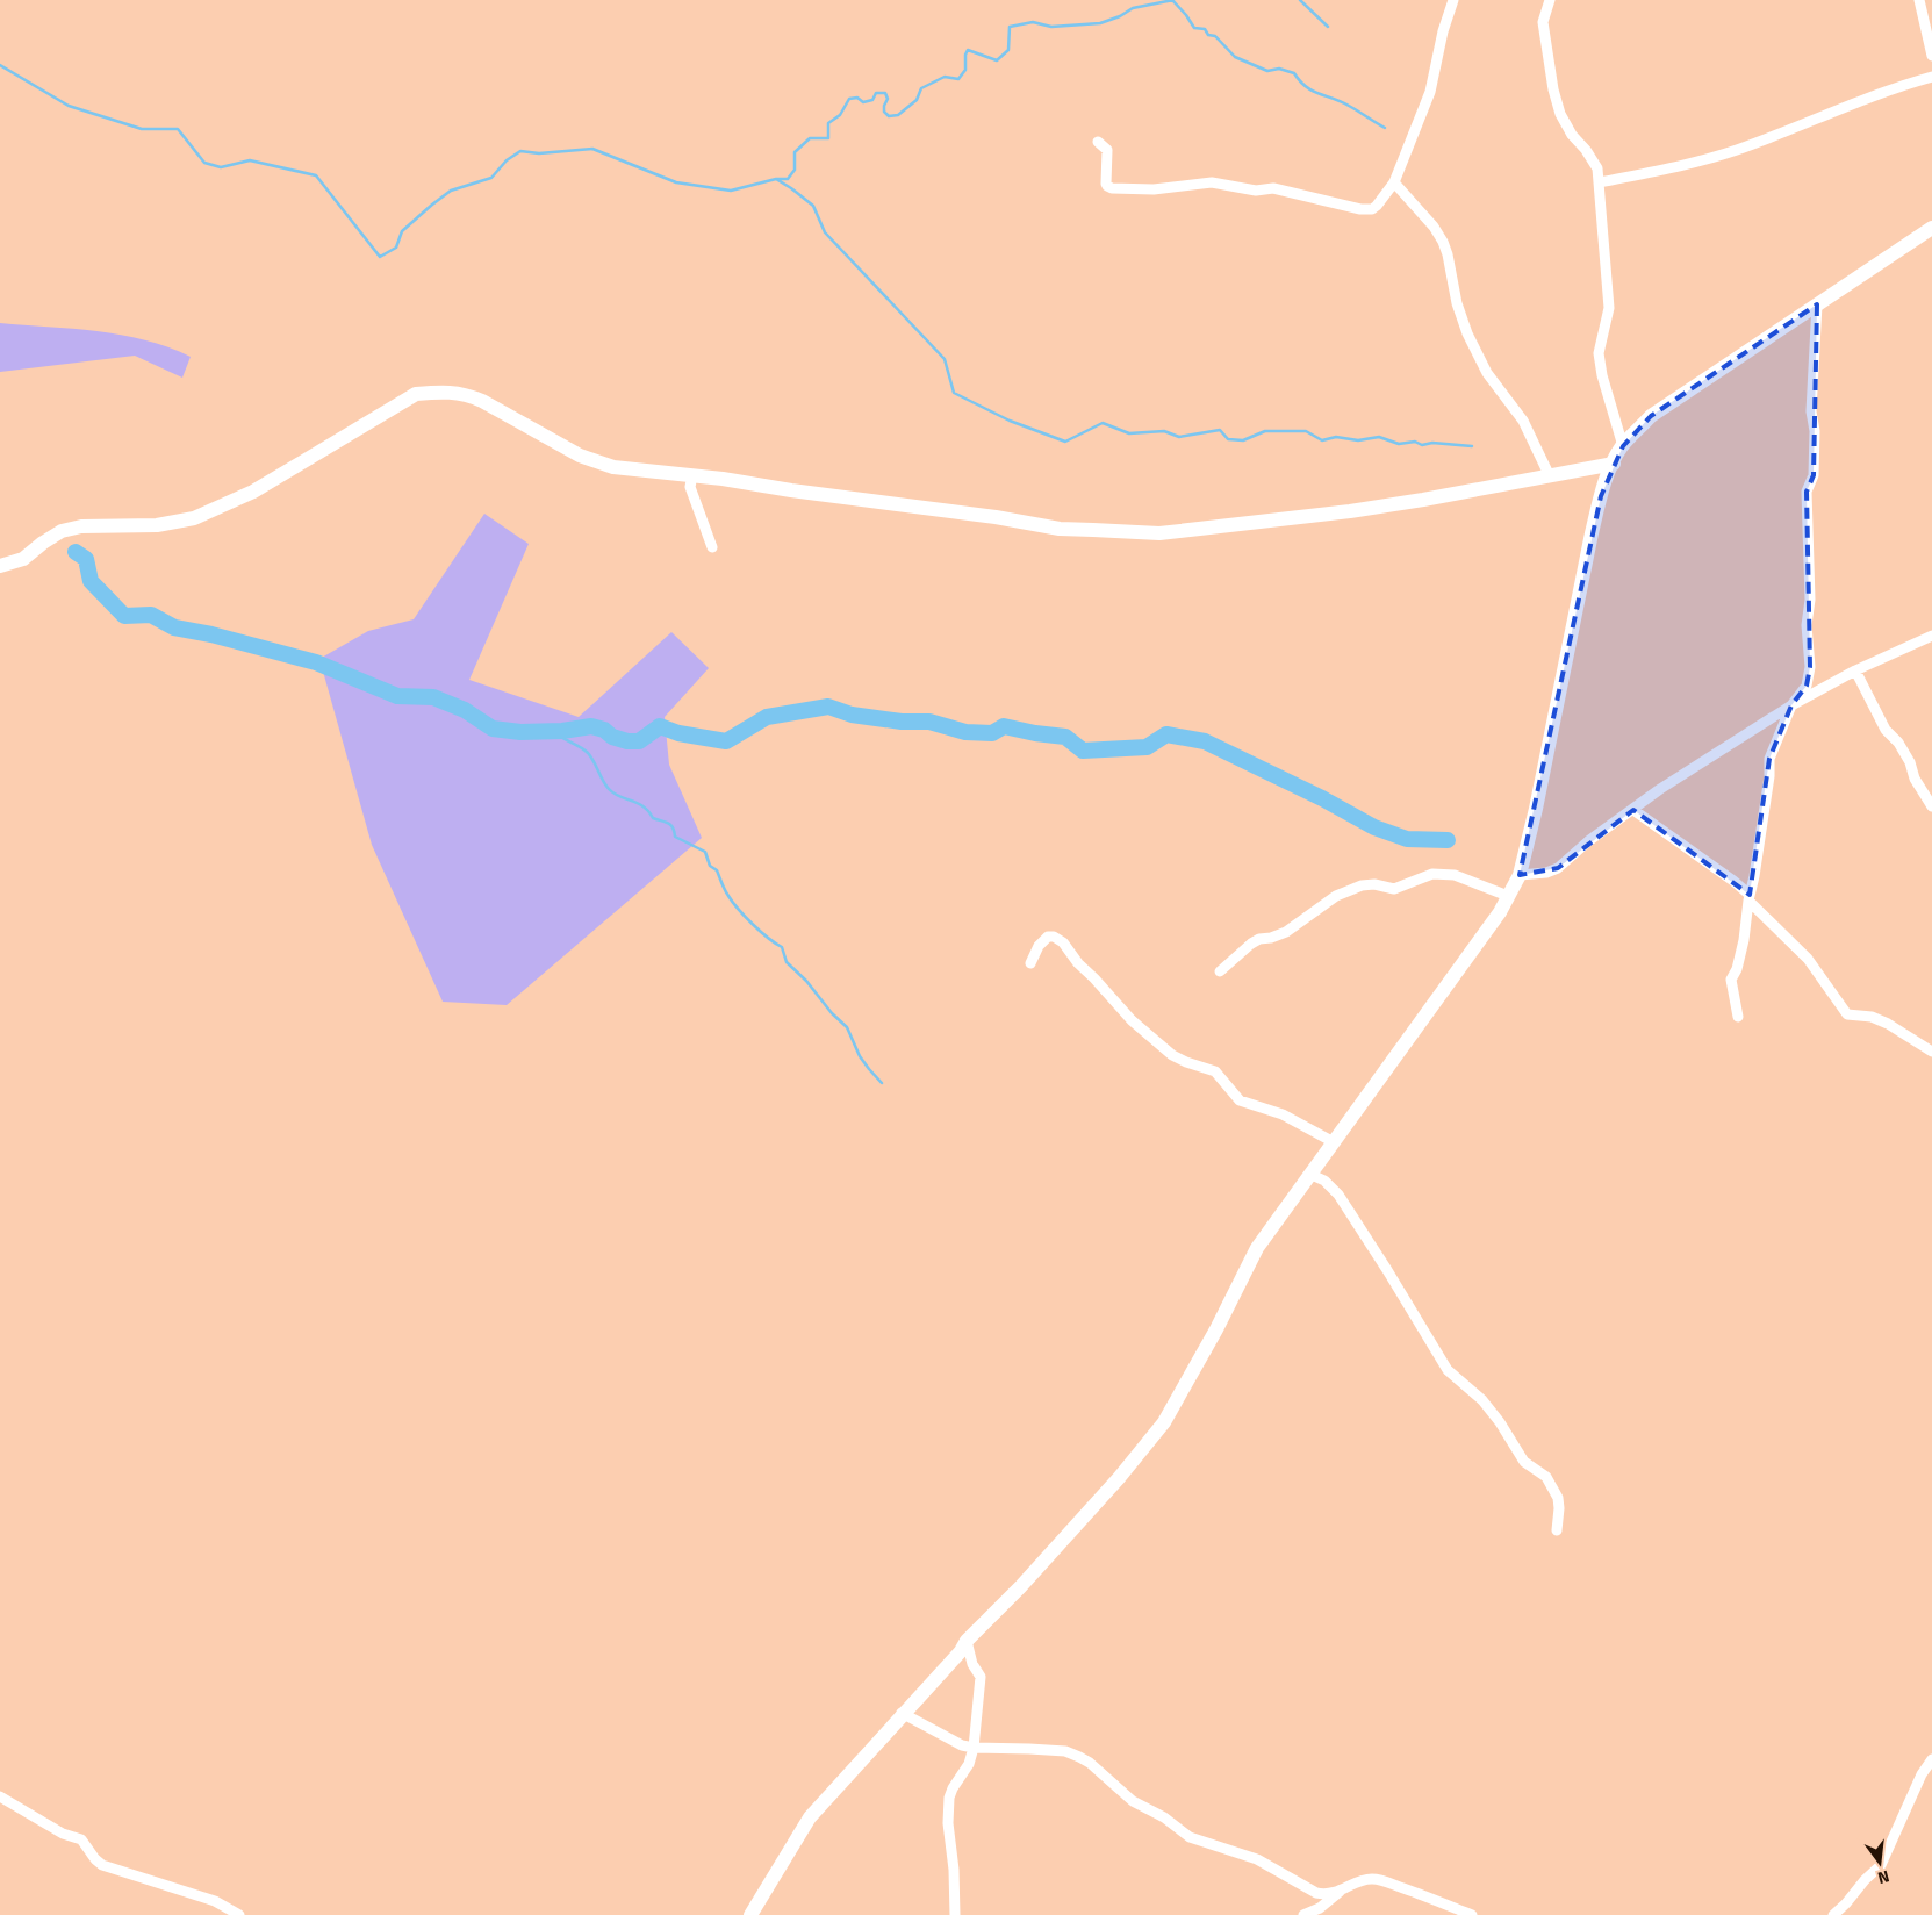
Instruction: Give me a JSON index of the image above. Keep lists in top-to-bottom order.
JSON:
{
  "north": "bottom"
}
